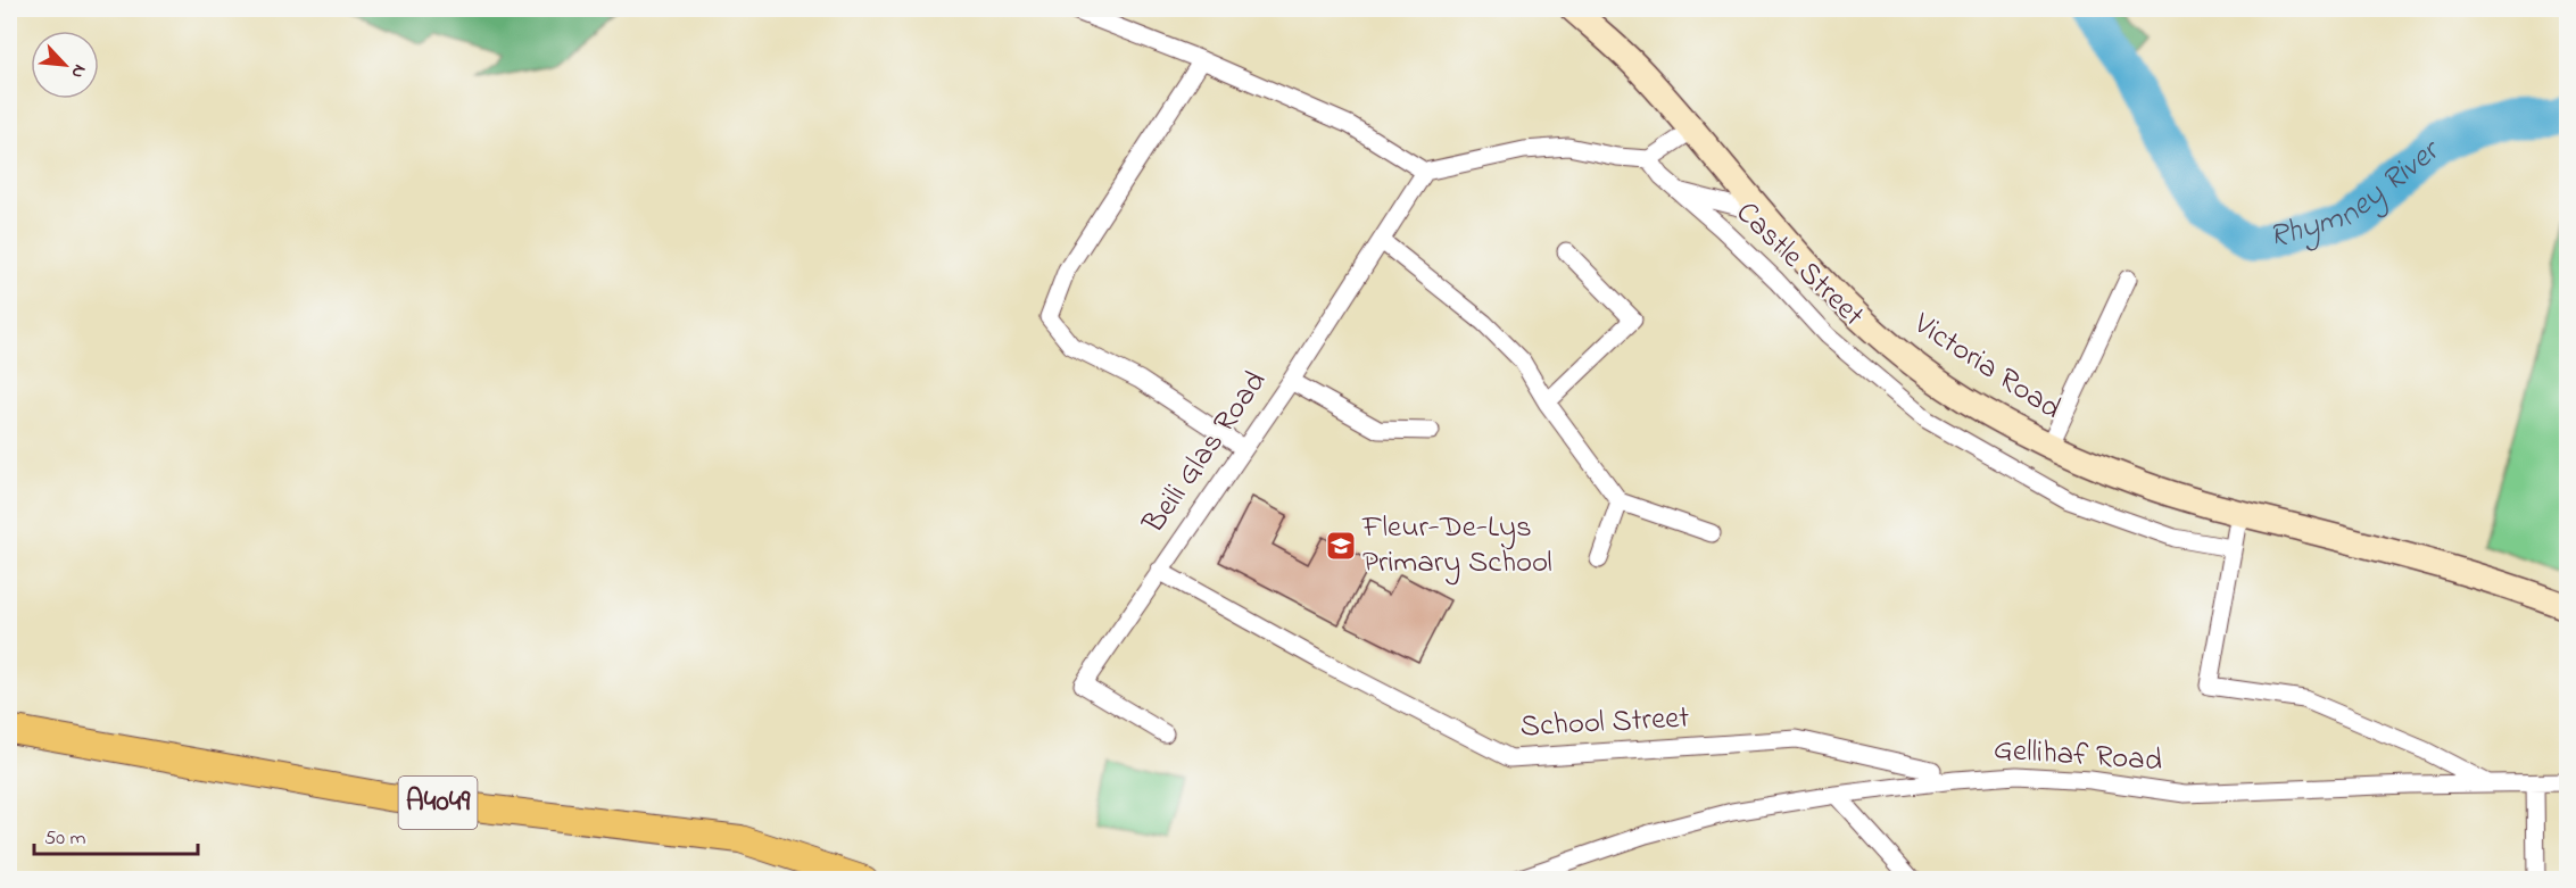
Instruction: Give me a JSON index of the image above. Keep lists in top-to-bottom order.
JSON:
{
  "streets": {
    "main road": ["Victoria Road", "A4049"],
    "street": [
      "Castle Street",
      "Beili Glas Road",
      "School Street",
      "Gellihaf Road"
    ]
  },
  "crossings": [
    ["Beili Glas Road", "School Street"]
  ],
  "water": ["Rhymney River"],
  "places": {
    "school or university": ["Fleur-De-Lys Primary School"]
  },
  "scale_bar": "50 m",
  "north": "bottom right"
}
